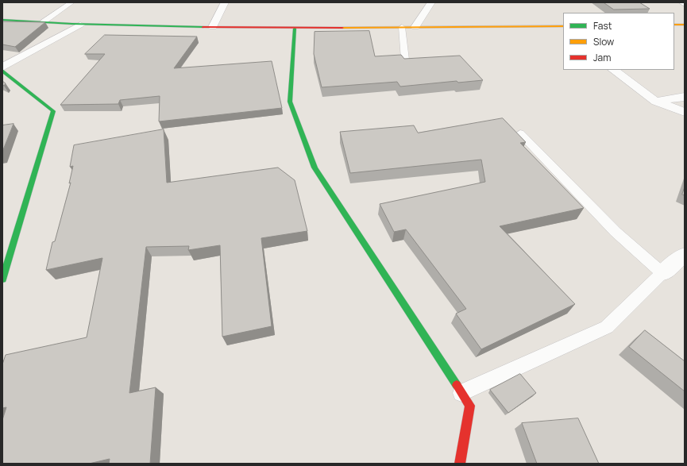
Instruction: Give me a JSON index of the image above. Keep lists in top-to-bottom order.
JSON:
{
  "legend": ["Fast", "Slow", "Jam"]
}
